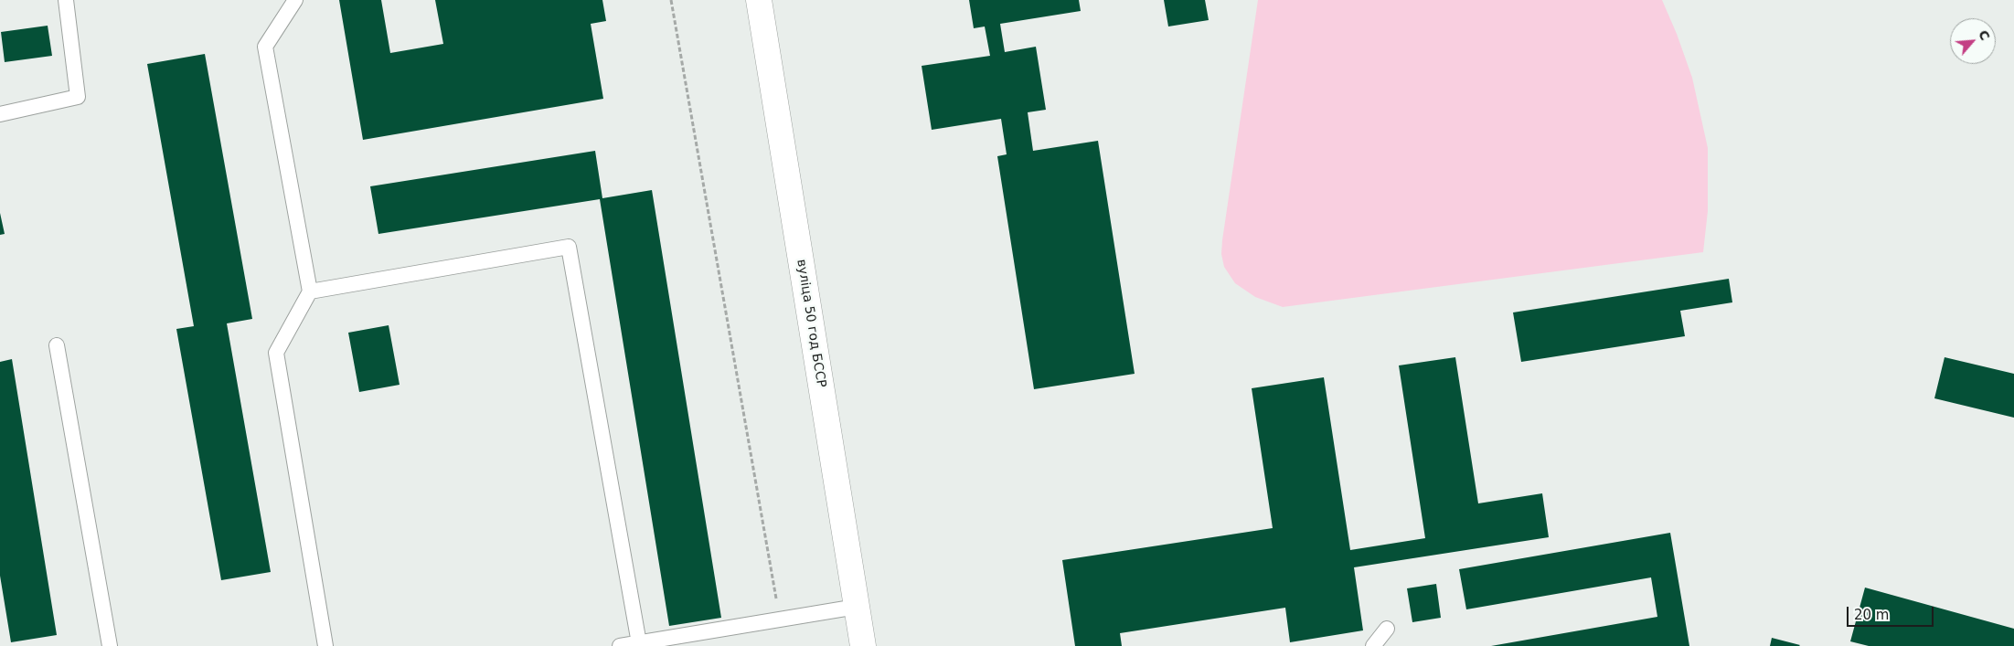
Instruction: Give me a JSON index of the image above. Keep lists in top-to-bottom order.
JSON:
{
  "streets": {
    "street": ["вуліца 50 год БССР"]
  },
  "scale_bar": "20 m",
  "north": "top right"
}
